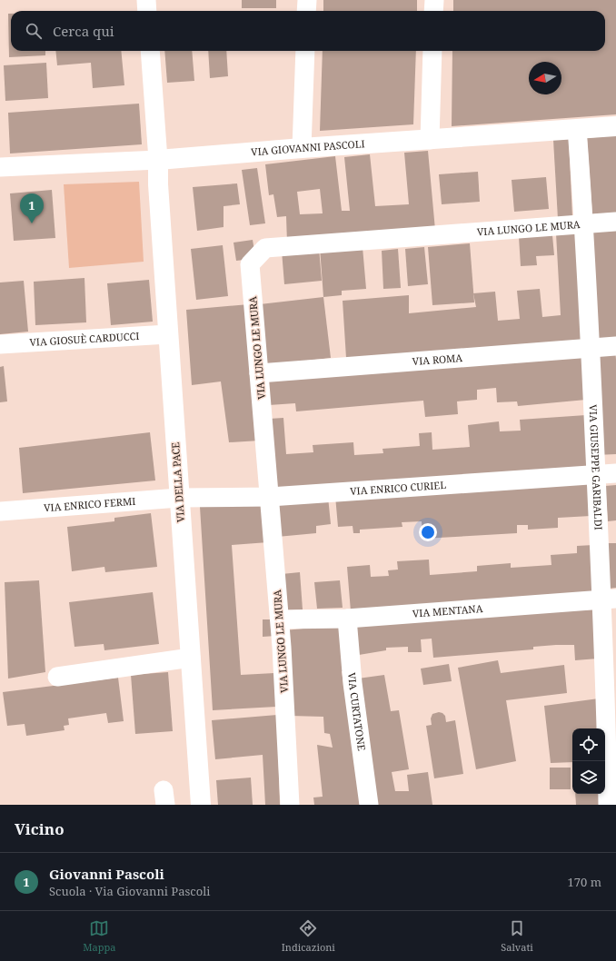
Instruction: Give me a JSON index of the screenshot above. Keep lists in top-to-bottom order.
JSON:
{
  "streets": {
    "main road": ["VIA GIOVANNI PASCOLI", "VIA DELLA PACE"],
    "street": [
      "VIA LUNGO LE MURA",
      "VIA GIOSUÈ CARDUCCI",
      "VIA ROMA",
      "VIA GIUSEPPE GARIBALDI",
      "VIA ENRICO CURIEL",
      "VIA ENRICO FERMI",
      "VIA MENTANA",
      "VIA CURTATONE"
    ]
  },
  "crossings": [
    ["VIA GIOVANNI PASCOLI", "VIA GIUSEPPE GARIBALDI"],
    ["VIA GIOVANNI PASCOLI", "VIA DELLA PACE"],
    ["VIA LUNGO LE MURA", "VIA ROMA"],
    ["VIA LUNGO LE MURA", "VIA GIUSEPPE GARIBALDI"],
    ["VIA LUNGO LE MURA", "VIA ENRICO CURIEL"],
    ["VIA LUNGO LE MURA", "VIA MENTANA"],
    ["VIA GIOSUÈ CARDUCCI", "VIA DELLA PACE"],
    ["VIA ROMA", "VIA GIUSEPPE GARIBALDI"],
    ["VIA GIUSEPPE GARIBALDI", "VIA ENRICO CURIEL"],
    ["VIA GIUSEPPE GARIBALDI", "VIA MENTANA"],
    ["VIA DELLA PACE", "VIA ENRICO CURIEL"],
    ["VIA DELLA PACE", "VIA ENRICO FERMI"],
    ["VIA ENRICO CURIEL", "VIA ENRICO FERMI"],
    ["VIA MENTANA", "VIA CURTATONE"]
  ],
  "north": "left",
  "page": {
    "search": "Cerca qui",
    "pins": "1",
    "heading": "Vicino",
    "list": [
      {
        "mark": "1",
        "name": "Giovanni Pascoli",
        "note": "Scuola · Via Giovanni Pascoli",
        "value": "170 m"
      }
    ],
    "nav": ["Mappa", "Indicazioni", "Salvati"]
  }
}
